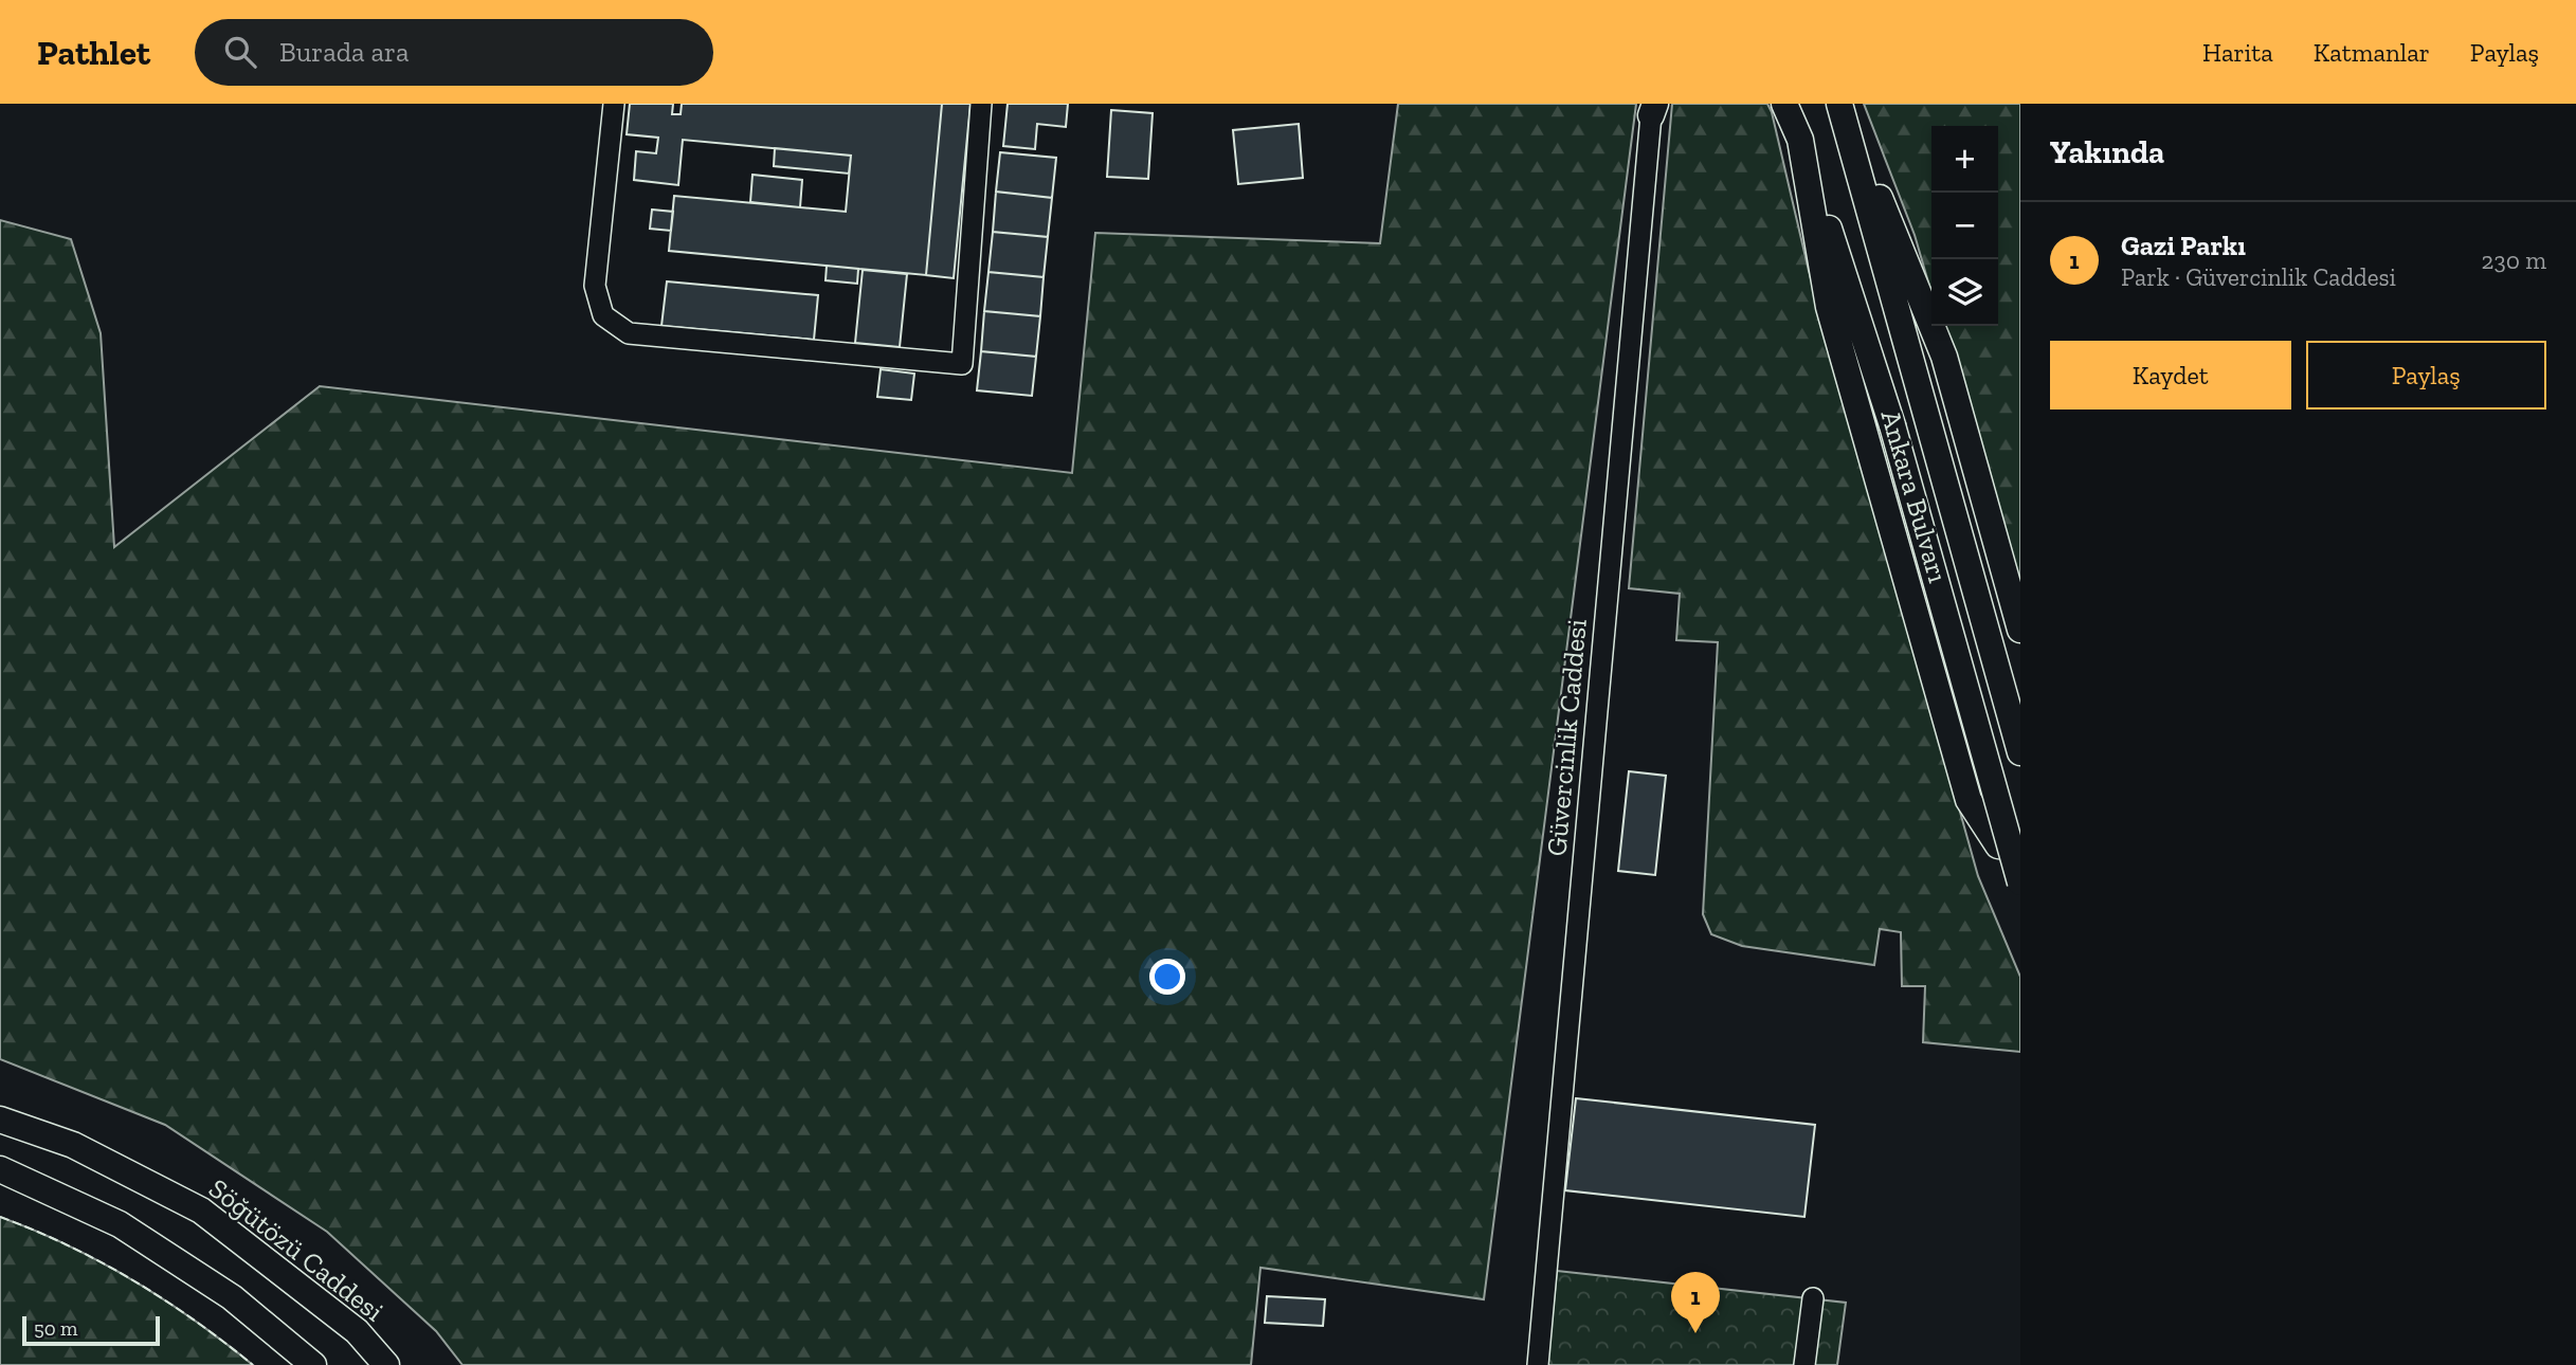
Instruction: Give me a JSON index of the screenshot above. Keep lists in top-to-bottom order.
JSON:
{
  "streets": {
    "main road": ["Ankara Bulvarı", "Söğütözü Caddesi"],
    "street": ["Güvercinlik Caddesi"]
  },
  "scale_bar": "50 m",
  "page": {
    "header": "Pathlet",
    "search": "Burada ara",
    "nav": ["Harita", "Katmanlar", "Paylaş"],
    "heading": "Yakında",
    "map_buttons": ["+", "−"],
    "list": [
      {
        "mark": "1",
        "name": "Gazi Parkı",
        "note": "Park · Güvercinlik Caddesi",
        "value": "230 m"
      }
    ],
    "buttons": ["Kaydet", "Paylaş"],
    "pins": "1",
    "scale": "50 m"
  }
}
